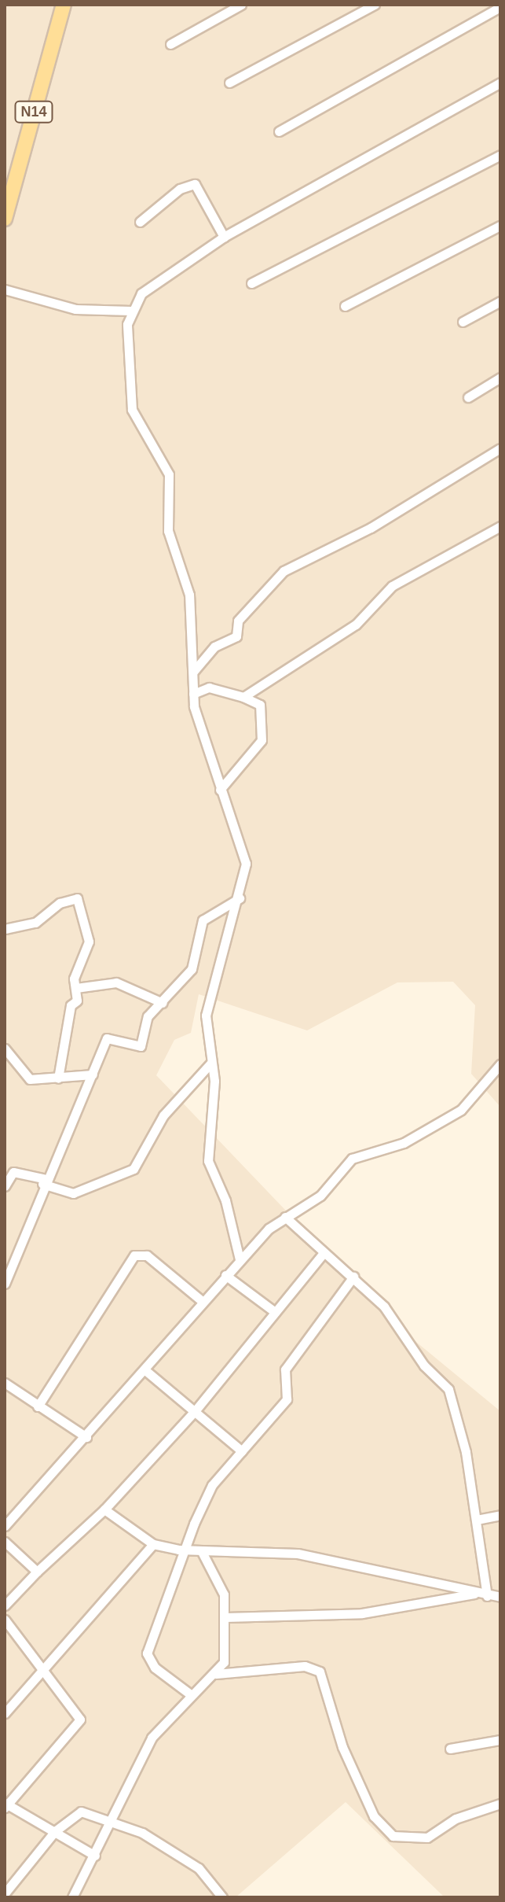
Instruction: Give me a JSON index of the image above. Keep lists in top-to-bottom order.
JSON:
{
  "streets": {
    "main road": ["N14"]
  }
}
